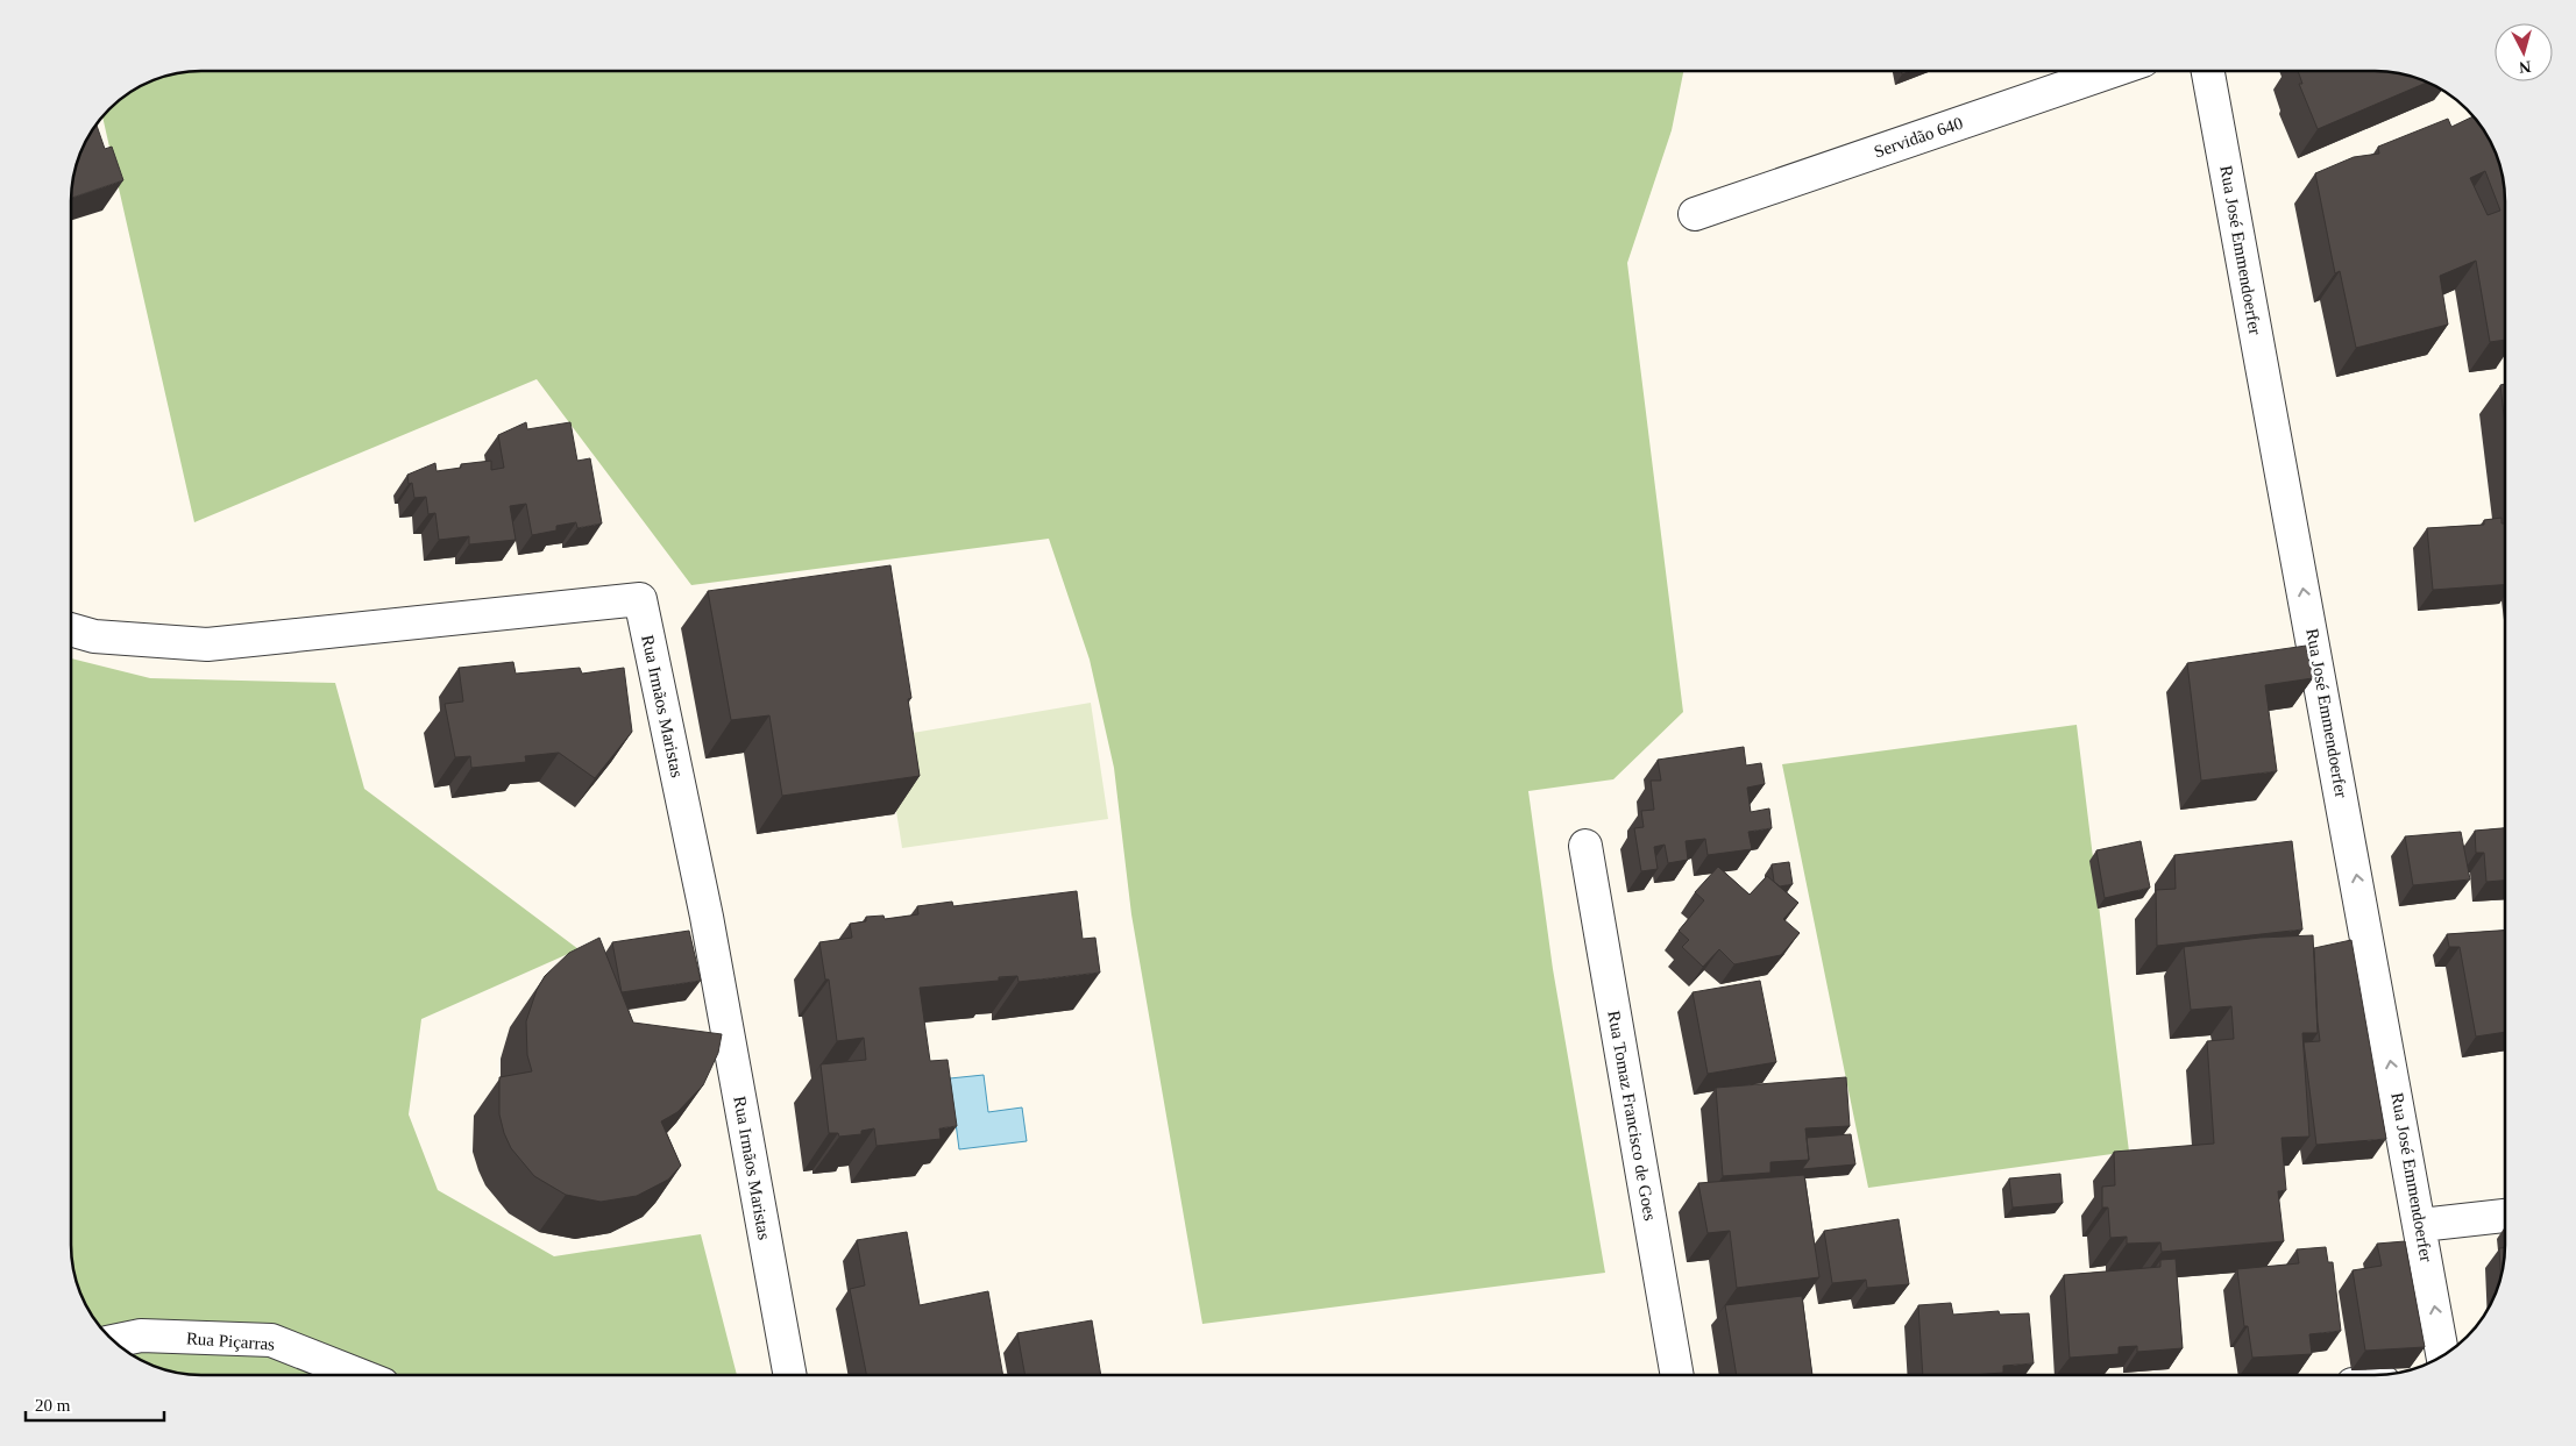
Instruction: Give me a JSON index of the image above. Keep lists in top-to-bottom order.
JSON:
{
  "streets": {
    "street": [
      "Servidão 640",
      "Rua José Emmendoerfer",
      "Rua Irmãos Maristas",
      "Rua Tomaz Francisco de Goes",
      "Rua Piçarras"
    ]
  },
  "one_way": ["Rua José Emmendoerfer"],
  "scale_bar": "20 m",
  "north": "bottom"
}
